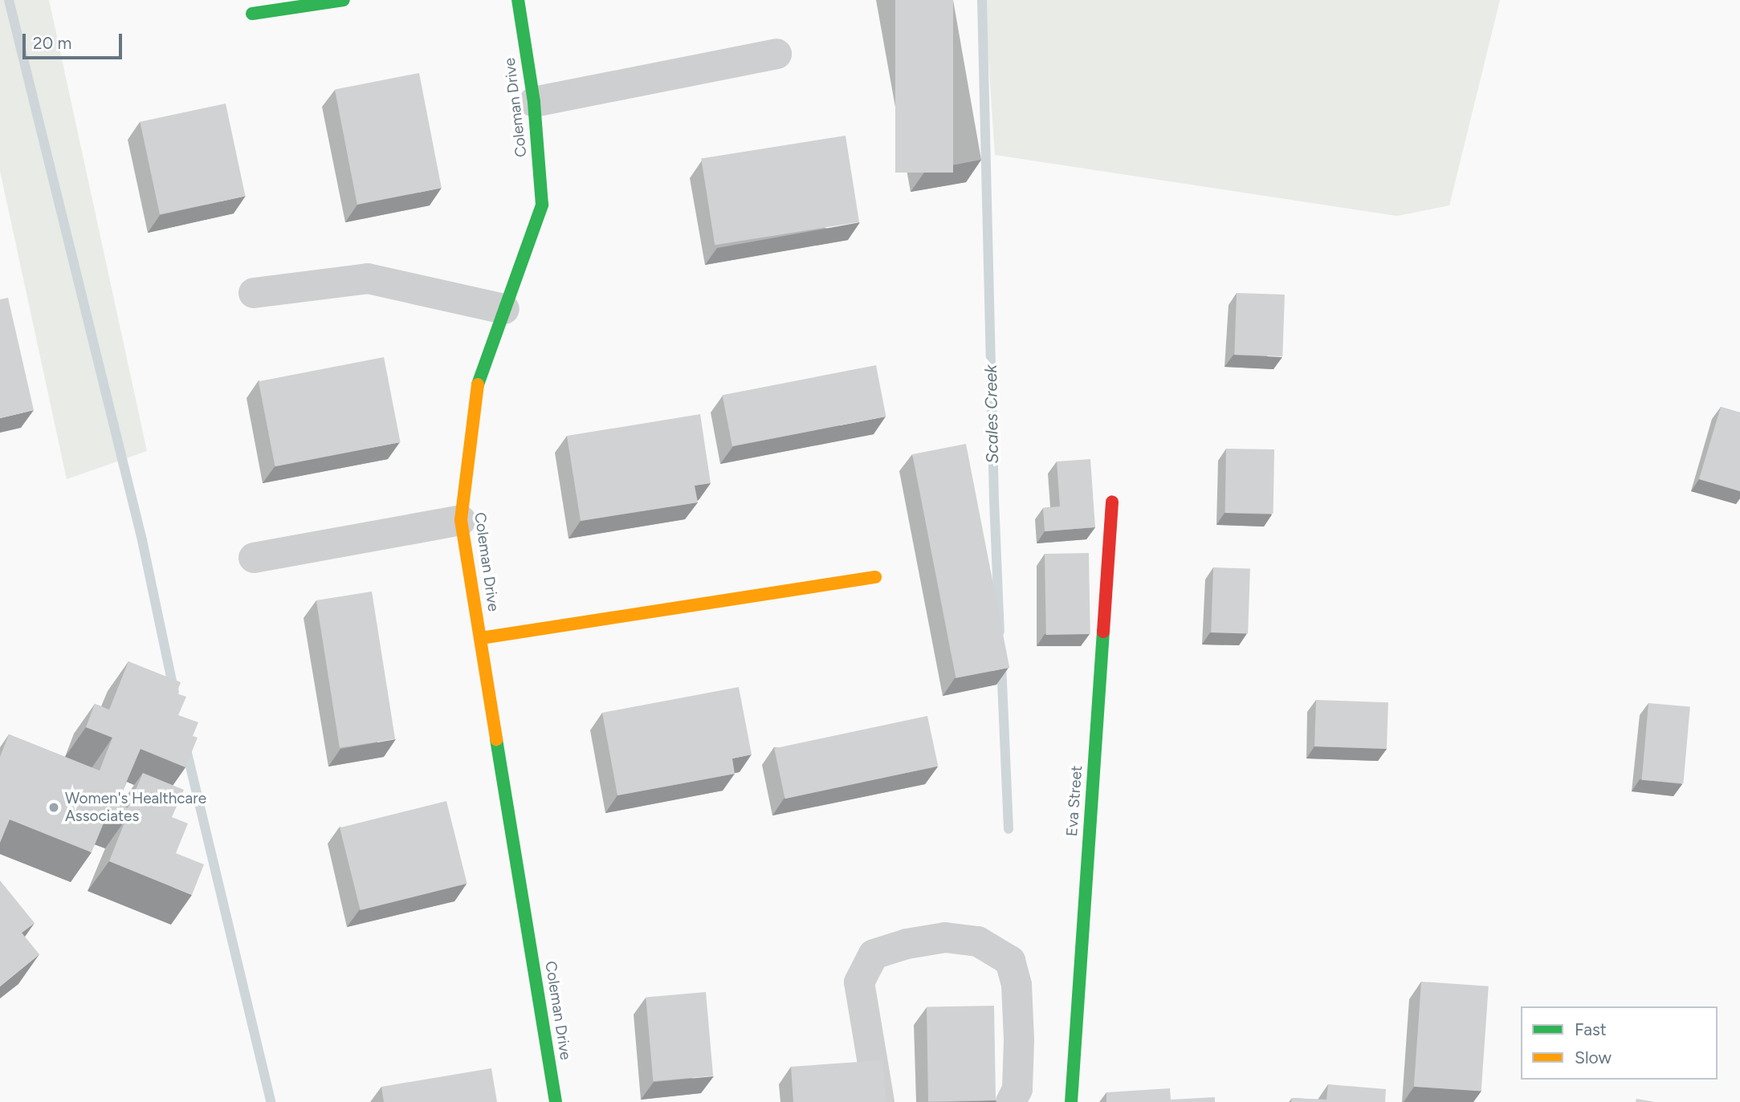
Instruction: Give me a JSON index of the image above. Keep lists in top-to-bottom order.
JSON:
{
  "streets": {
    "street": ["Coleman Drive", "Eva Street"]
  },
  "water": ["Scales Creek"],
  "places": ["Women's Healthcare Associates"],
  "legend": ["Fast", "Slow"],
  "scale_bar": "20 m"
}
